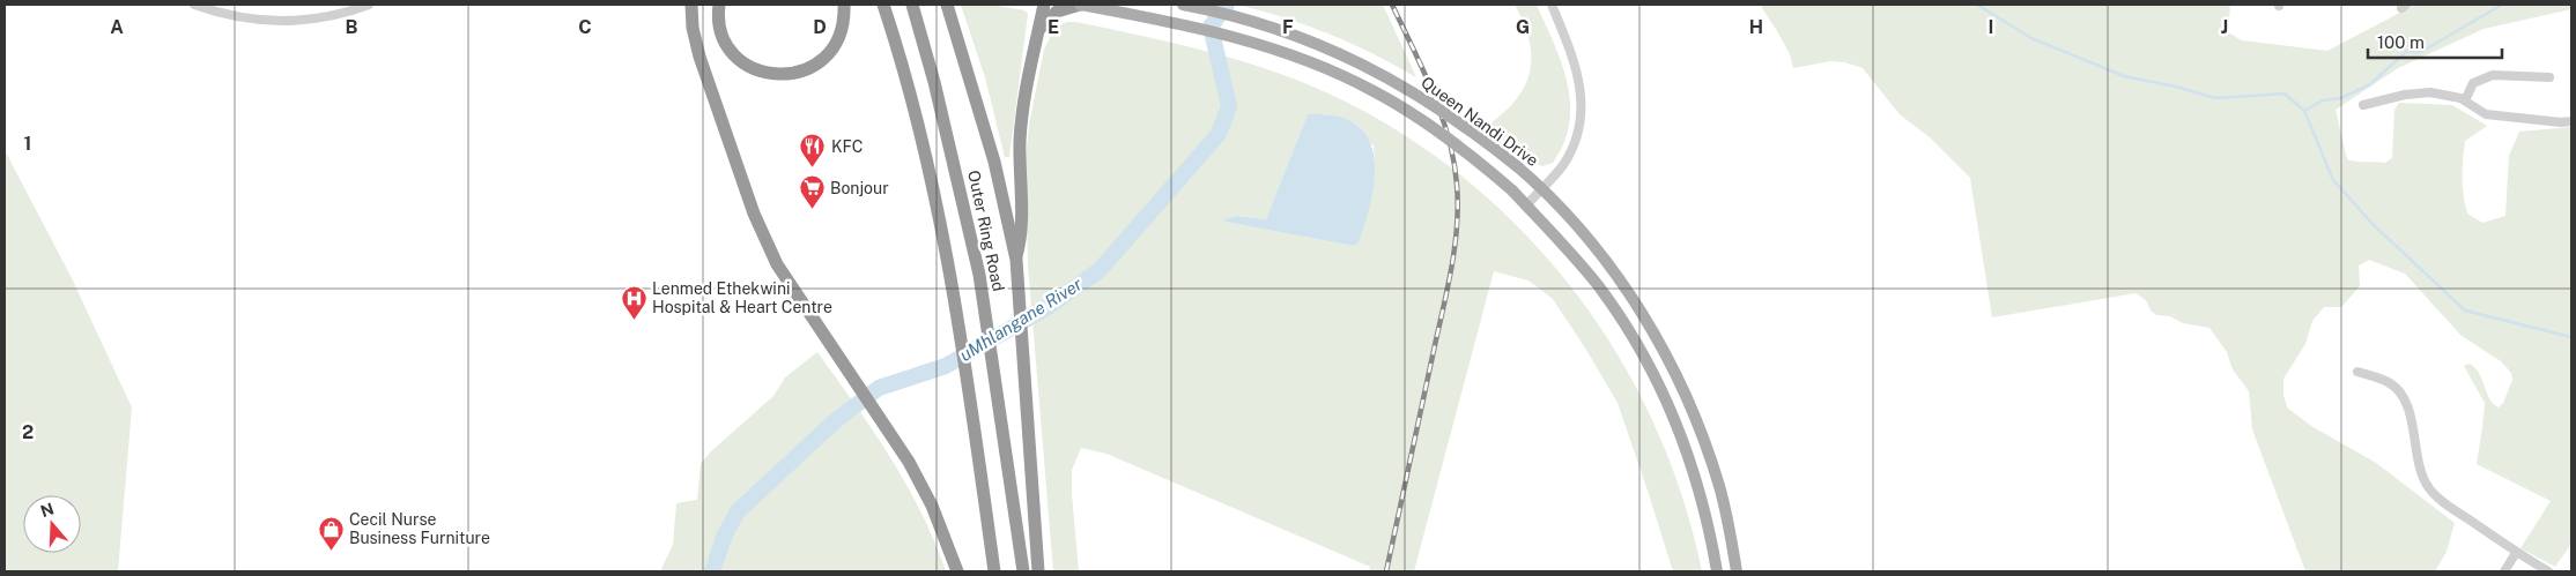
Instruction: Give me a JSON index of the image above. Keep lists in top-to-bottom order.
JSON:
{
  "streets": {
    "highway": ["Outer Ring Road"],
    "main road": ["Queen Nandi Drive"]
  },
  "water": ["uMhlangane River"],
  "places": {
    "restaurant": ["KFC"],
    "supermarket": ["Bonjour"],
    "hospital": ["Lenmed Ethekwini Hospital & Heart Centre"],
    "shop": ["Cecil Nurse Business Furniture"]
  },
  "scale_bar": "100 m",
  "north": "top",
  "grid": {
    "columns": [
      "A",
      "B",
      "C",
      "D",
      "E",
      "F",
      "G",
      "H",
      "I",
      "J"
    ],
    "rows": ["1", "2"]
  }
}
